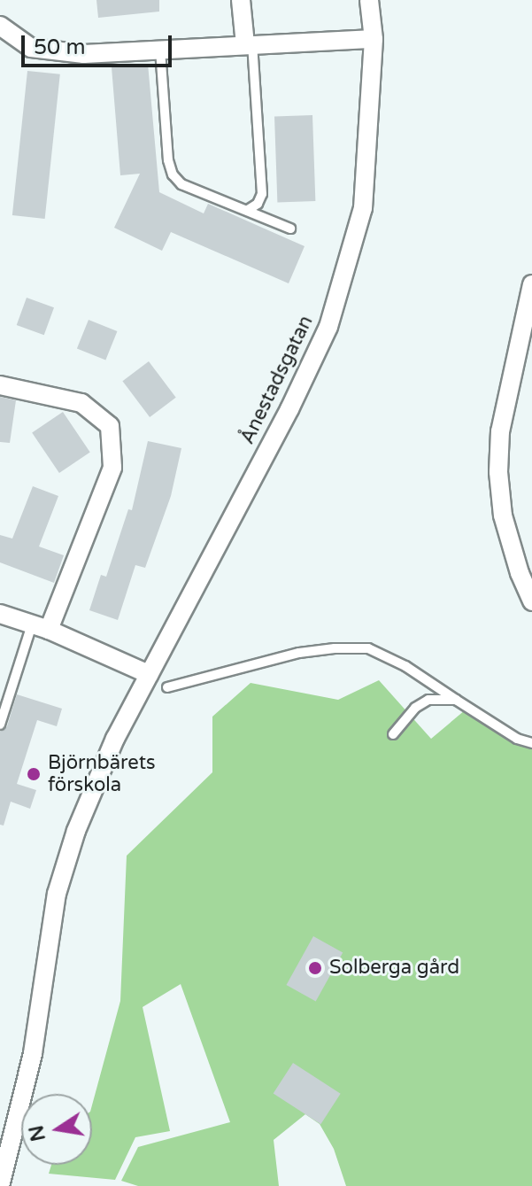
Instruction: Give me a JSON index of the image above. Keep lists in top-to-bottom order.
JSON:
{
  "streets": {
    "street": ["Ånestadsgatan"]
  },
  "places": ["Björnbärets förskola", "Solberga gård"],
  "scale_bar": "50 m",
  "north": "left"
}
